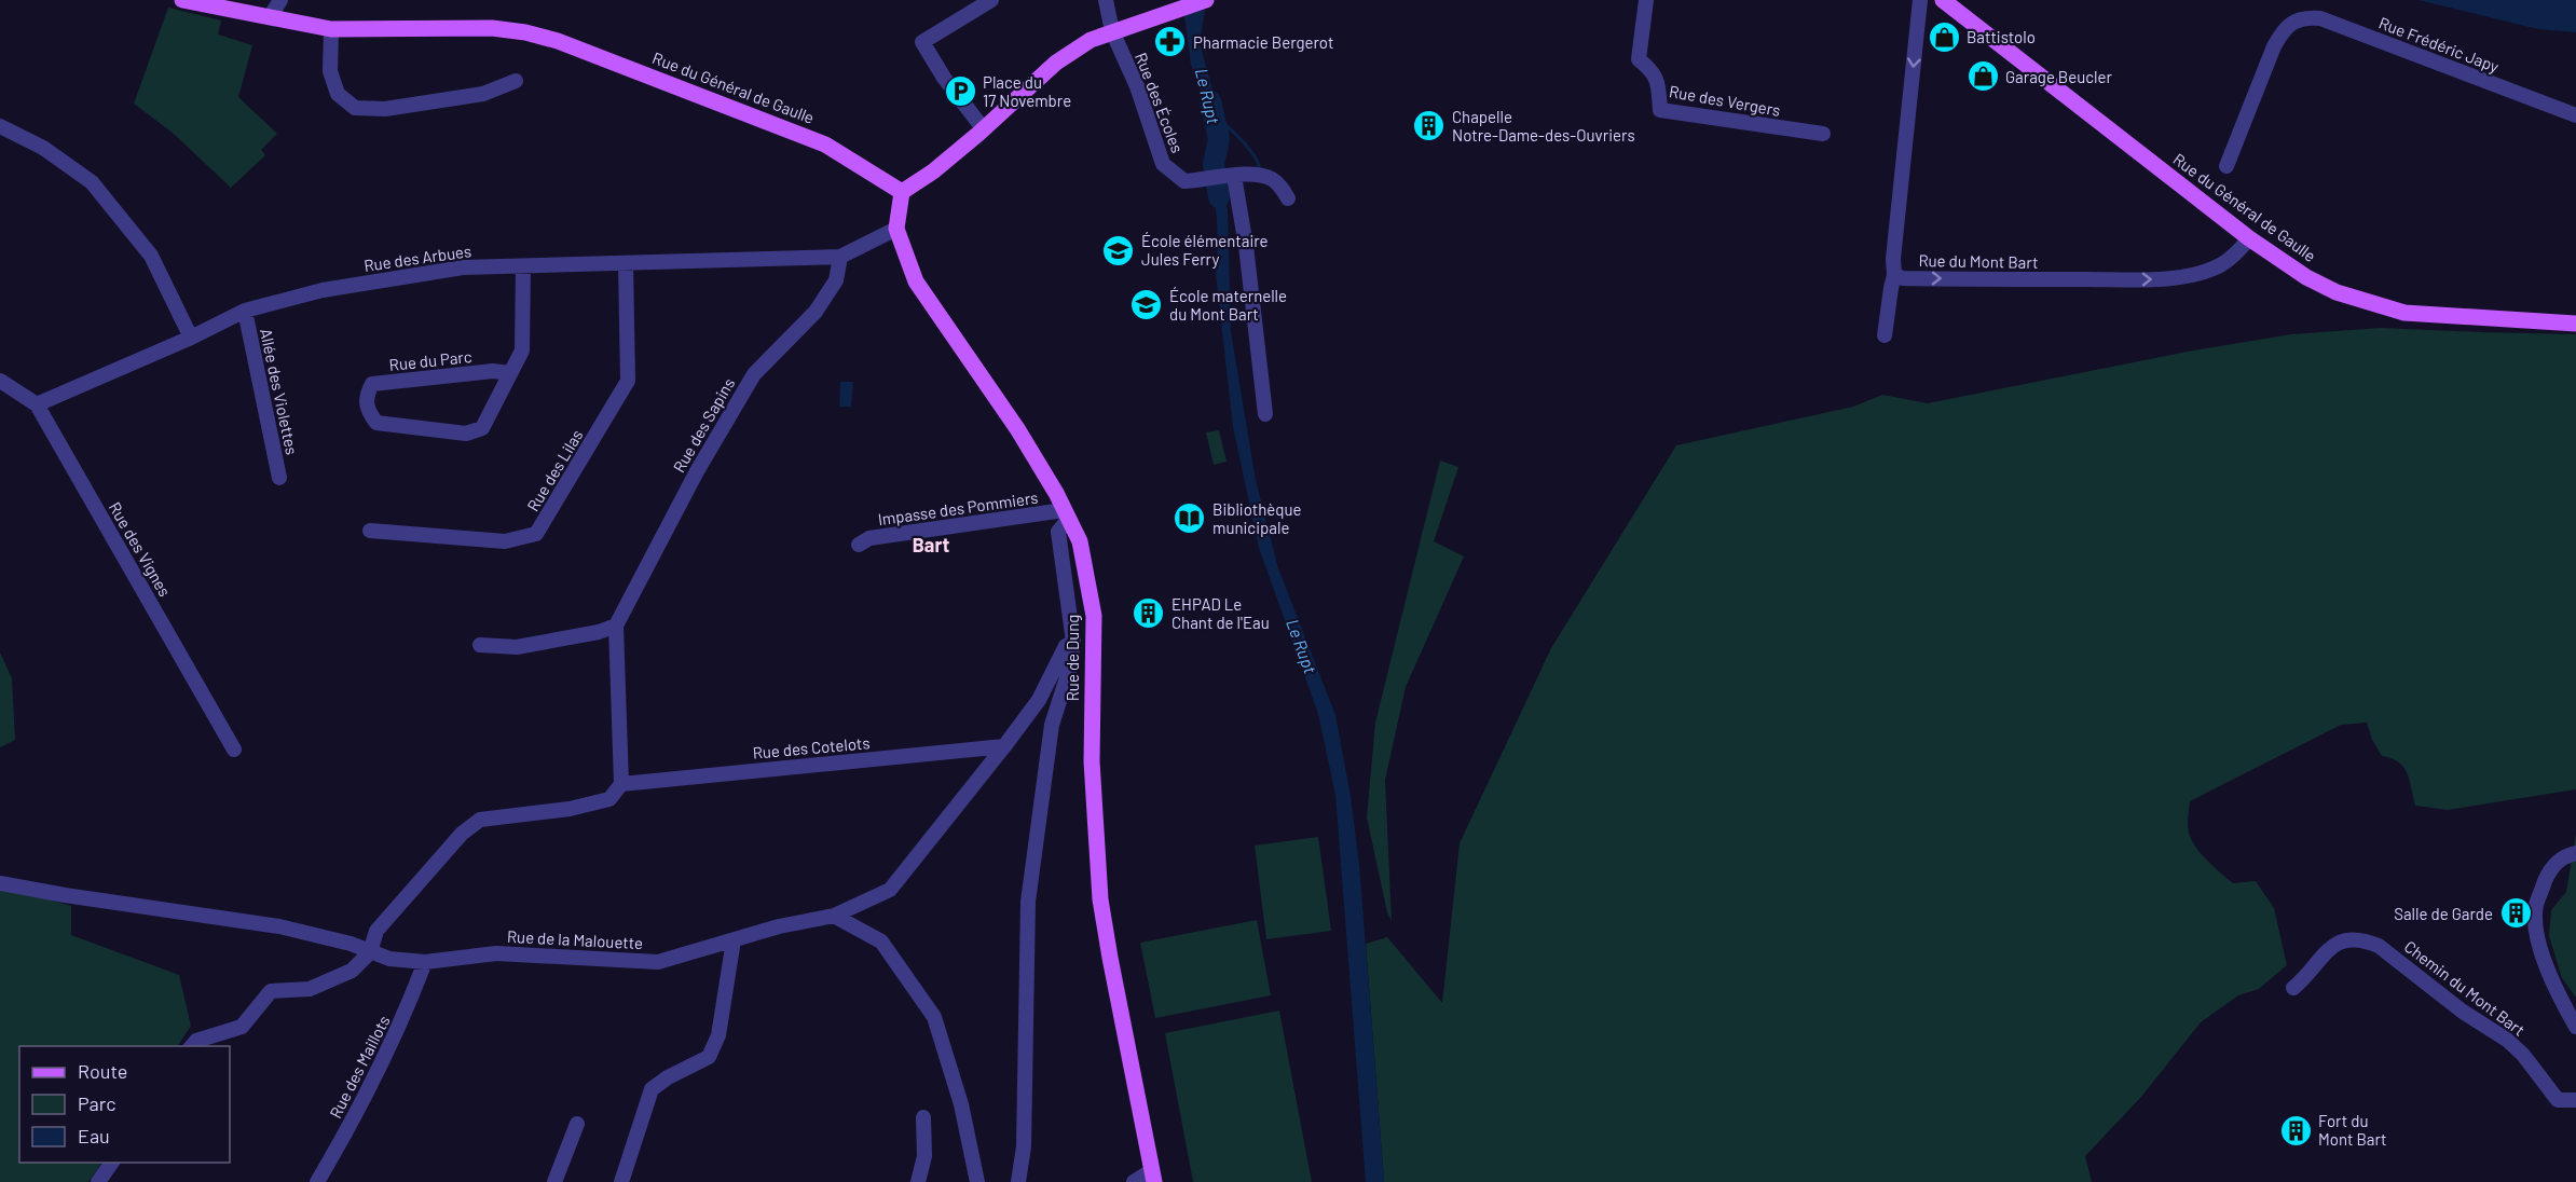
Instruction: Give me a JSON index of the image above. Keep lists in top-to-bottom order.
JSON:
{
  "streets": {
    "main road": ["Rue du Général de Gaulle", "Rue de Dung"],
    "street": [
      "Rue Frédéric Japy",
      "Rue des Vergers",
      "Rue des Écoles",
      "Rue des Arbues",
      "Rue du Mont Bart",
      "Rue du Parc",
      "Allée des Violettes",
      "Rue des Sapins",
      "Rue des Lilas",
      "Impasse des Pommiers",
      "Rue des Vignes",
      "Rue des Cotelots",
      "Rue de la Malouette",
      "Chemin du Mont Bart",
      "Rue des Maillots"
    ]
  },
  "crossings": [
    ["Rue du Général de Gaulle", "Rue du Mont Bart"],
    ["Rue du Général de Gaulle", "Rue de Dung"],
    ["Rue des Arbues", "Rue du Parc"],
    ["Rue des Arbues", "Allée des Violettes"],
    ["Rue des Arbues", "Rue des Sapins"],
    ["Rue des Arbues", "Rue des Lilas"],
    ["Rue des Arbues", "Rue des Vignes"],
    ["Rue des Arbues", "Rue de Dung"],
    ["Rue des Sapins", "Rue des Cotelots"],
    ["Impasse des Pommiers", "Rue de Dung"],
    ["Rue des Cotelots", "Rue de la Malouette"],
    ["Rue de la Malouette", "Rue des Maillots"]
  ],
  "one_way": ["Rue du Mont Bart"],
  "districts": ["Bart"],
  "water": ["Le Rupt"],
  "places": {
    "shop": ["Battistolo", "Garage Beucler"],
    "pharmacy": ["Pharmacie Bergerot"],
    "parking": ["Place du 17 Novembre"],
    "building": [
      "Chapelle Notre-Dame-des-Ouvriers",
      "EHPAD Le Chant de l'Eau",
      "Salle de Garde",
      "Fort du Mont Bart"
    ],
    "school or university": ["École élémentaire Jules Ferry", "École maternelle du Mont Bart"],
    "library": ["Bibliothèque municipale"]
  },
  "legend": ["Route", "Parc", "Eau"]
}
